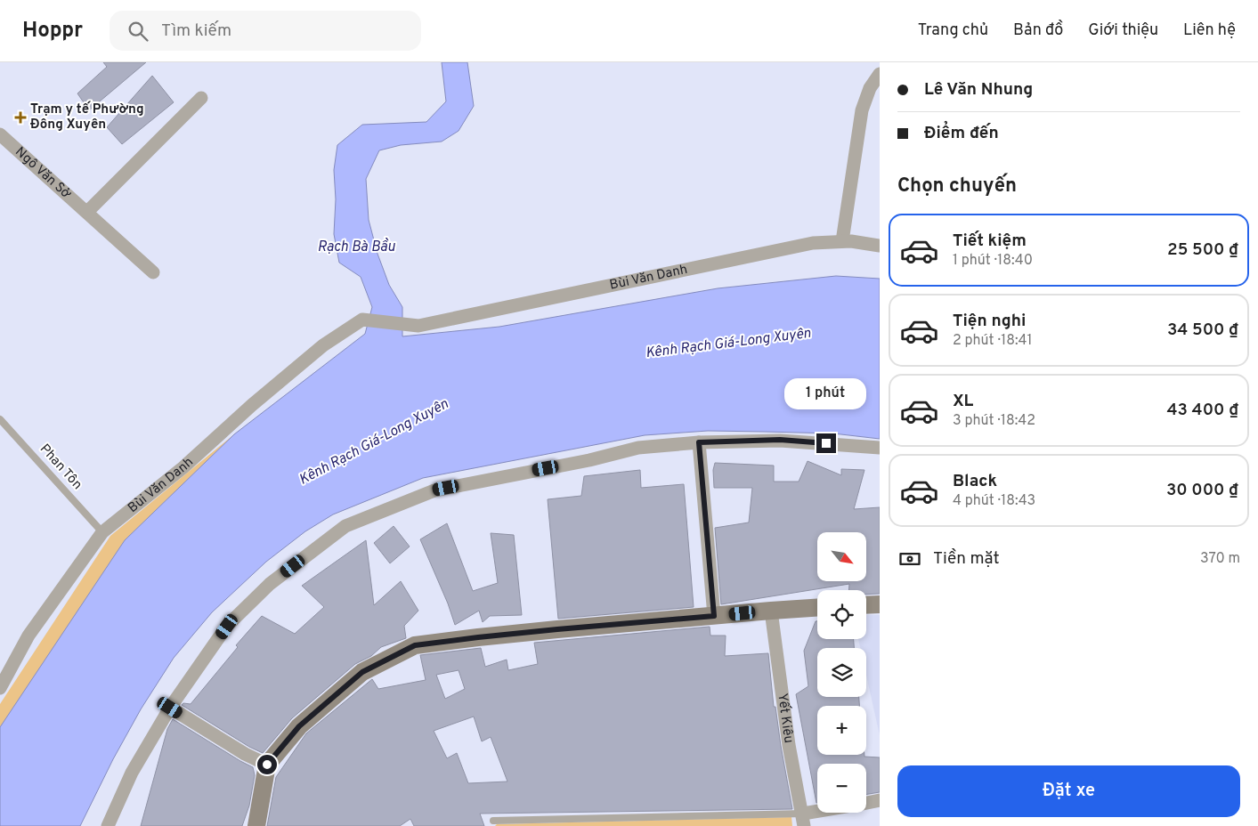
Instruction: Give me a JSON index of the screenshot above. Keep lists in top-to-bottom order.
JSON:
{
  "streets": {
    "street": ["Ngô Văn Sở", "Bùi Văn Danh", "Yết Kiêu"],
    "lane": ["Phan Tôn"]
  },
  "crossings": [
    ["Bùi Văn Danh", "Phan Tôn"]
  ],
  "water": ["Rạch Bà Bầu", "Kênh Rạch Giá-Long Xuyên"],
  "places": {
    "health": ["Trạm y tế Phường Đông Xuyên"]
  },
  "north": "bottom right",
  "page": {
    "header": "Hoppr",
    "search": "Tìm kiếm",
    "nav": [
      "Trang chủ",
      "Bản đồ",
      "Giới thiệu",
      "Liên hệ"
    ],
    "banner": ["Lê Văn Nhung", "Điểm đến"],
    "heading": "Chọn chuyến",
    "list": [
      {
        "name": "Tiết kiệm",
        "note": "1 phút · 18:40",
        "value": "25 500 ₫"
      },
      {
        "name": "Tiện nghi",
        "note": "2 phút · 18:41",
        "value": "34 500 ₫"
      },
      {
        "name": "XL",
        "note": "3 phút · 18:42",
        "value": "43 400 ₫"
      },
      {
        "name": "Black",
        "note": "4 phút · 18:43",
        "value": "30 000 ₫"
      }
    ],
    "bubble": "1 phút",
    "map_buttons": ["+", "−"],
    "pay": ["Tiền mặt", "370 m"],
    "buttons": "Đặt xe"
  }
}
